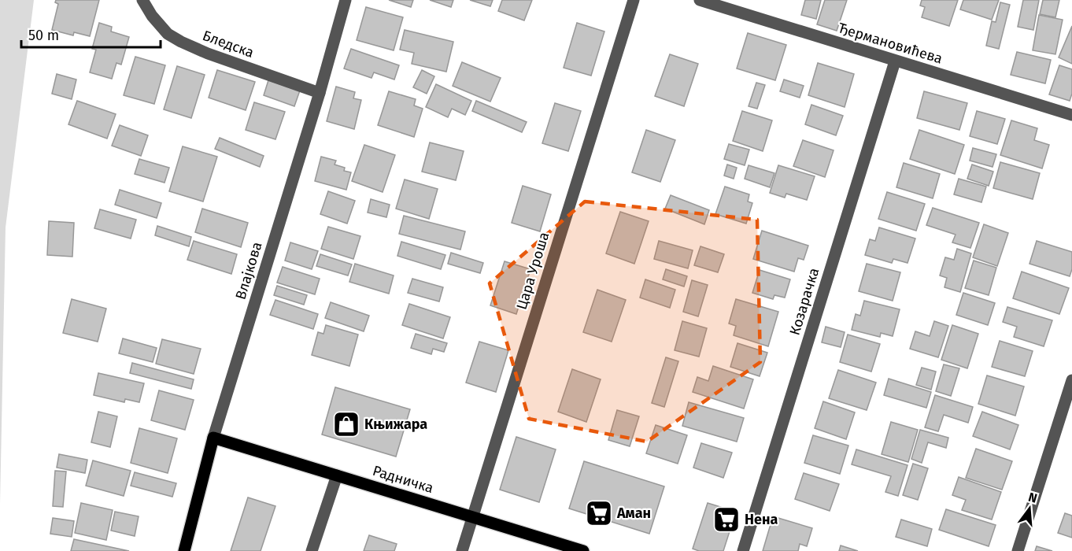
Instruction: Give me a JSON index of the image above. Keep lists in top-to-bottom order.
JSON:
{
  "streets": {
    "main road": ["Влајкова", "Радничка"],
    "street": [
      "Ђермановићева",
      "Бледска",
      "Цара Уроша",
      "Козарачка"
    ]
  },
  "crossings": [
    ["Ђермановићева", "Козарачка"],
    ["Бледска", "Влајкова"],
    ["Влајкова", "Радничка"],
    ["Цара Уроша", "Радничка"]
  ],
  "places": {
    "shop": ["Књижара"],
    "supermarket": ["Аман", "Нена"]
  },
  "scale_bar": "50 m",
  "north": "top"
}
